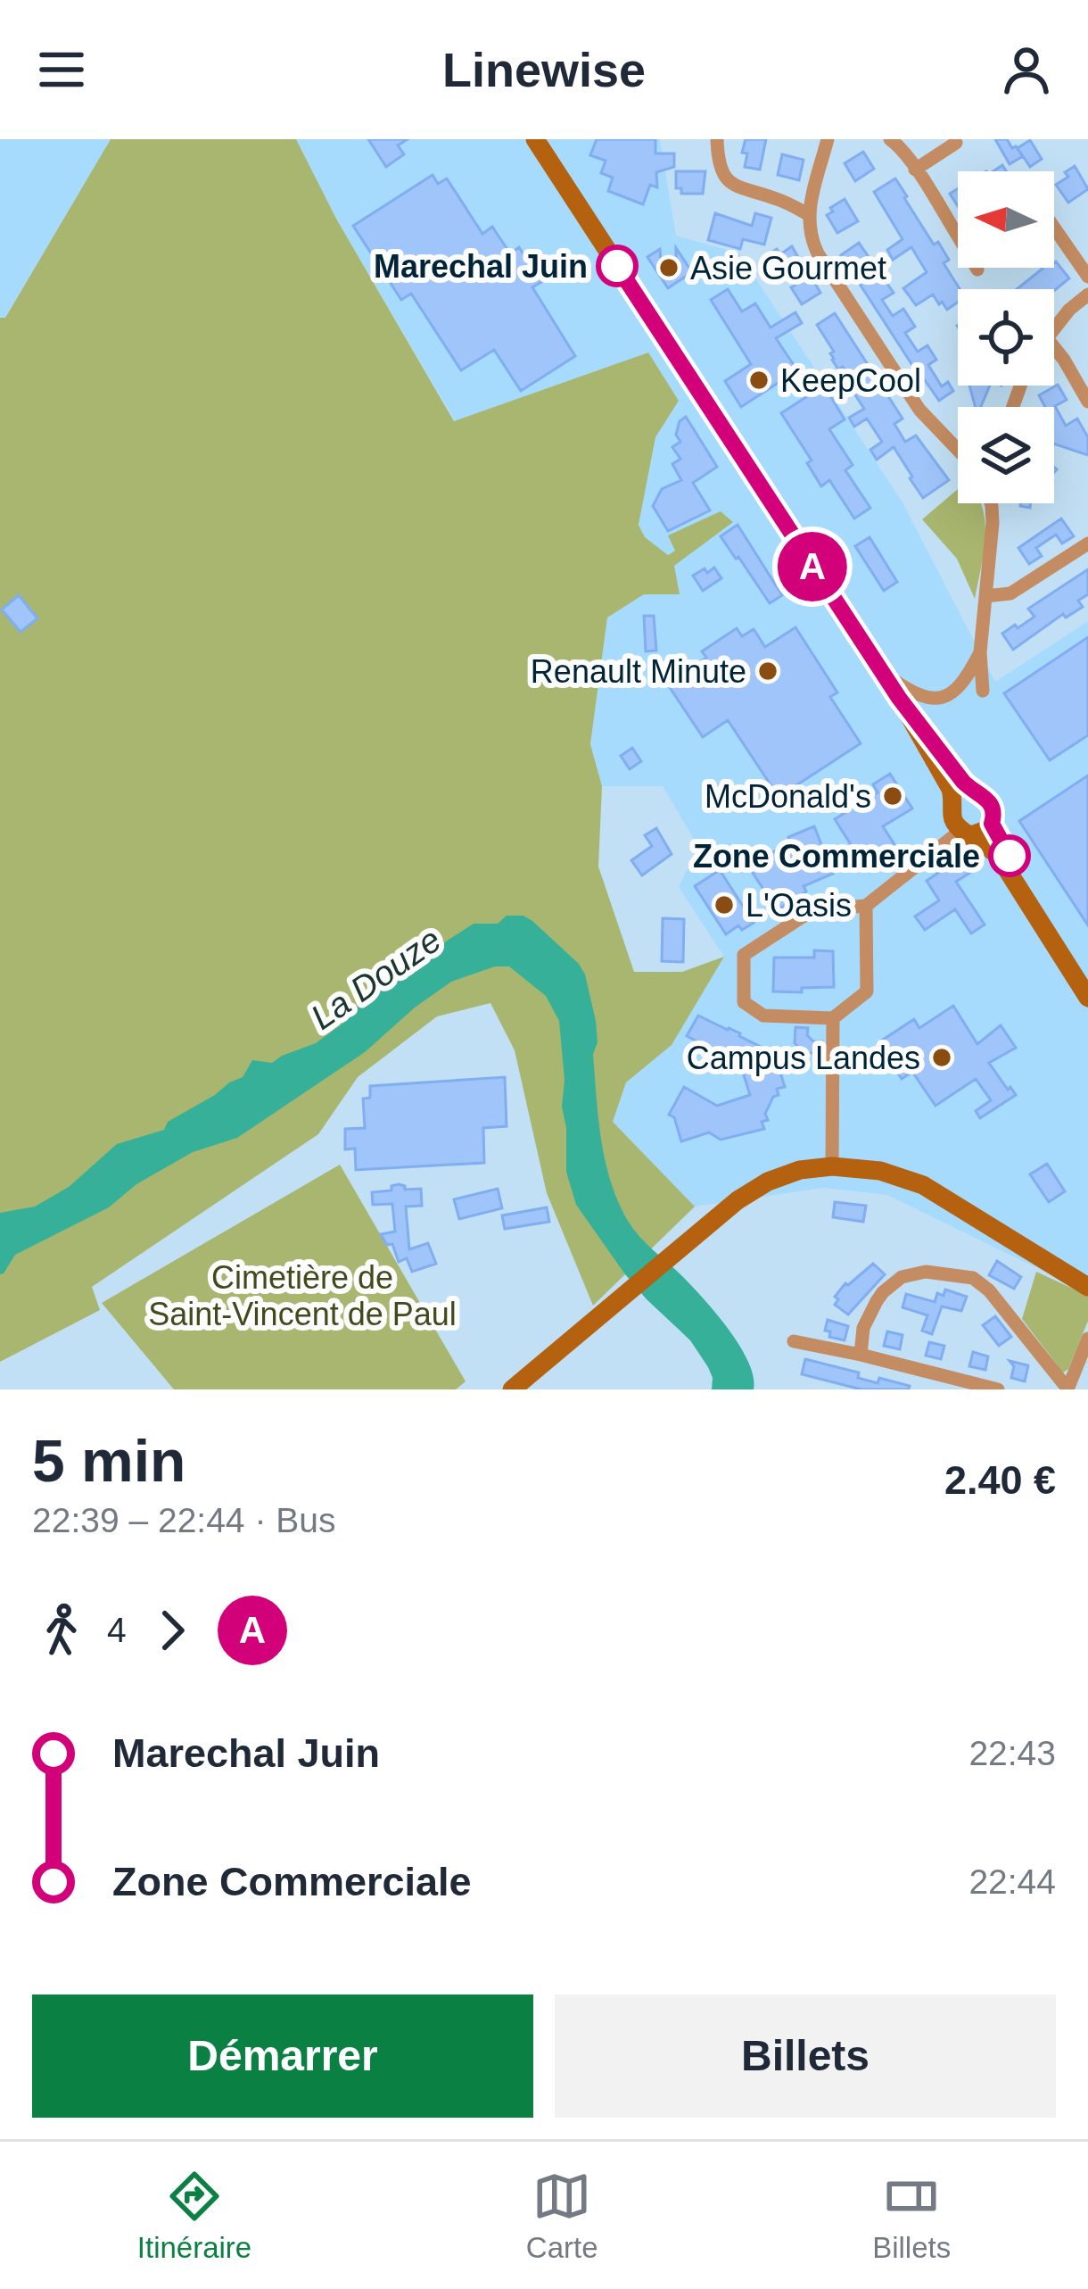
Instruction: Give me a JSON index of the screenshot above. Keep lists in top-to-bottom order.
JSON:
{
  "water": ["La Douze"],
  "parks": ["Cimetière de Saint-Vincent de Paul"],
  "places": [
    "Marechal Juin",
    "Asie Gourmet",
    "KeepCool",
    "Renault Minute",
    "McDonald's",
    "Zone Commerciale",
    "L'Oasis",
    "Campus Landes"
  ],
  "lines": ["bus line A"],
  "north": "left",
  "page": {
    "header": "Linewise",
    "on_map": "A",
    "heading": ["5 min", "22:39 – 22:44 · Bus", "2.40 €"],
    "legs": ["4", "A"],
    "list": [
      {
        "name": "Marechal Juin",
        "value": "22:43"
      },
      {
        "name": "Zone Commerciale",
        "value": "22:44"
      }
    ],
    "buttons": ["Démarrer", "Billets"],
    "tabs": ["Itinéraire", "Carte", "Billets"]
  }
}
